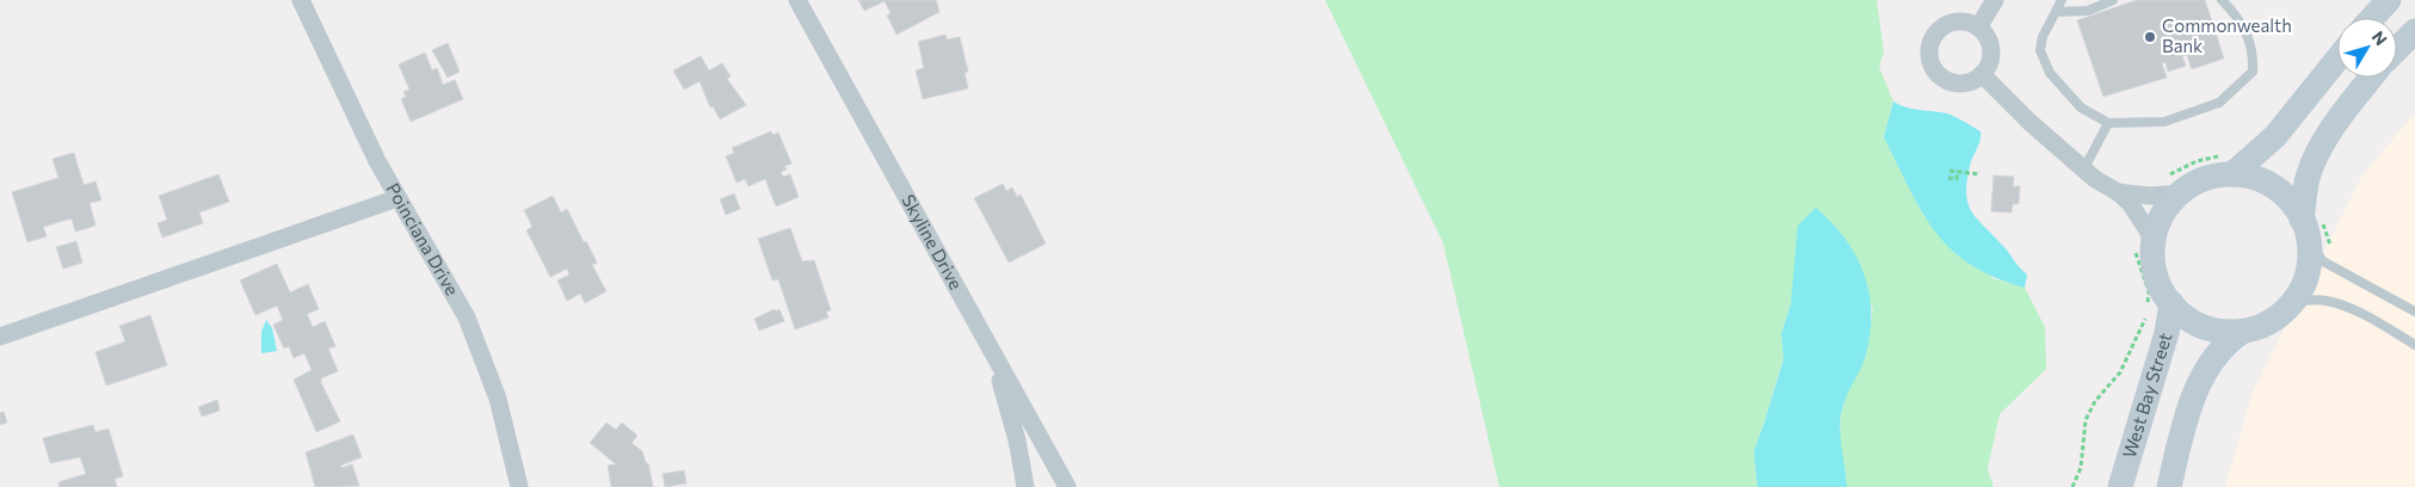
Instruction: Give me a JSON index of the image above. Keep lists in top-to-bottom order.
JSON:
{
  "streets": {
    "main road": ["West Bay Street"],
    "street": ["Poinciana Drive", "Skyline Drive"]
  },
  "places": ["Commonwealth Bank"],
  "north": "top right"
}
